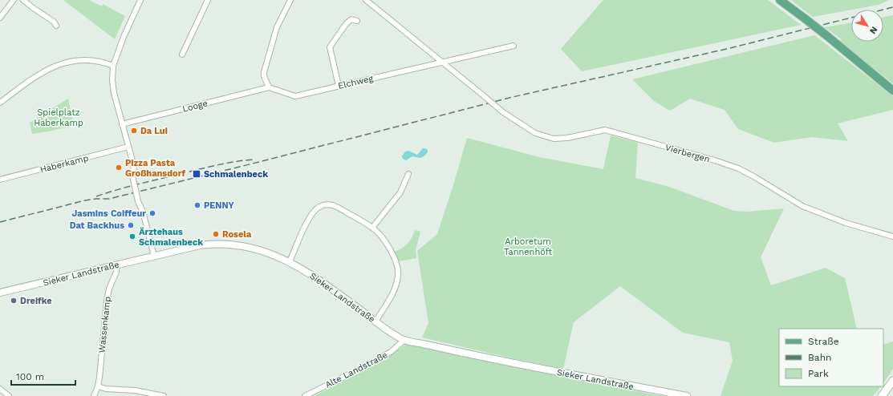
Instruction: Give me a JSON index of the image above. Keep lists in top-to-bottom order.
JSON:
{
  "streets": {
    "street": [
      "Elchweg",
      "Looge",
      "Vierbergen",
      "Haberkamp",
      "Sieker Landstraße",
      "Wassenkamp",
      "Alte Landstraße"
    ]
  },
  "crossings": [
    ["Elchweg", "Looge"],
    ["Elchweg", "Vierbergen"],
    ["Sieker Landstraße", "Wassenkamp"],
    ["Sieker Landstraße", "Alte Landstraße"]
  ],
  "parks": ["Spielplatz Haberkamp", "Arboretum Tannenhöft"],
  "places": {
    "other": [
      "Da Lui",
      "Pizza Pasta Großhansdorf",
      "PENNY",
      "Jasmins Coiffeur",
      "Dat Backhus",
      "Rosela",
      "Ärztehaus Schmalenbeck",
      "Dreifke"
    ],
    "transit": ["Schmalenbeck"]
  },
  "legend": ["Straße", "Bahn", "Park"],
  "scale_bar": "100 m",
  "north": "bottom right"
}
